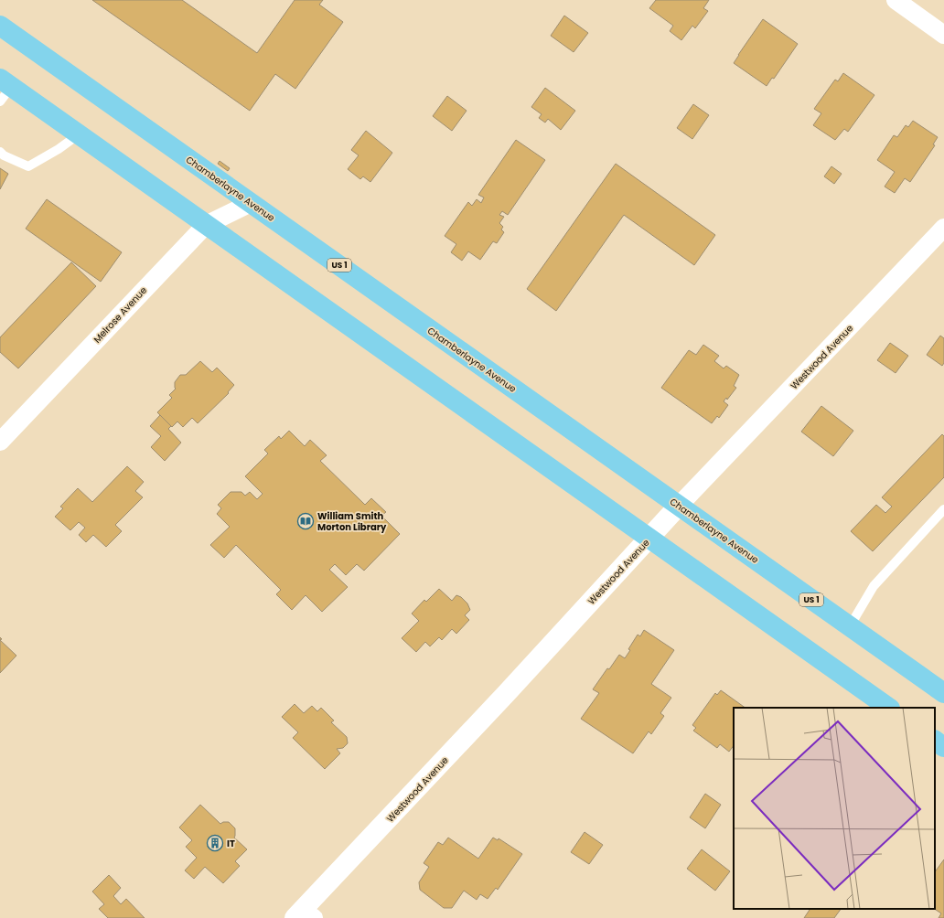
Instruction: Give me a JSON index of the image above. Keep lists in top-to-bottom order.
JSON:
{
  "streets": {
    "main road": ["Chamberlayne Avenue", "US 1"],
    "street": ["Melrose Avenue", "Westwood Avenue"]
  },
  "crossings": [
    ["Chamberlayne Avenue", "Melrose Avenue"],
    ["Chamberlayne Avenue", "Westwood Avenue"]
  ],
  "places": {
    "library": ["William Smith Morton Library"],
    "building": ["IT"]
  }
}
